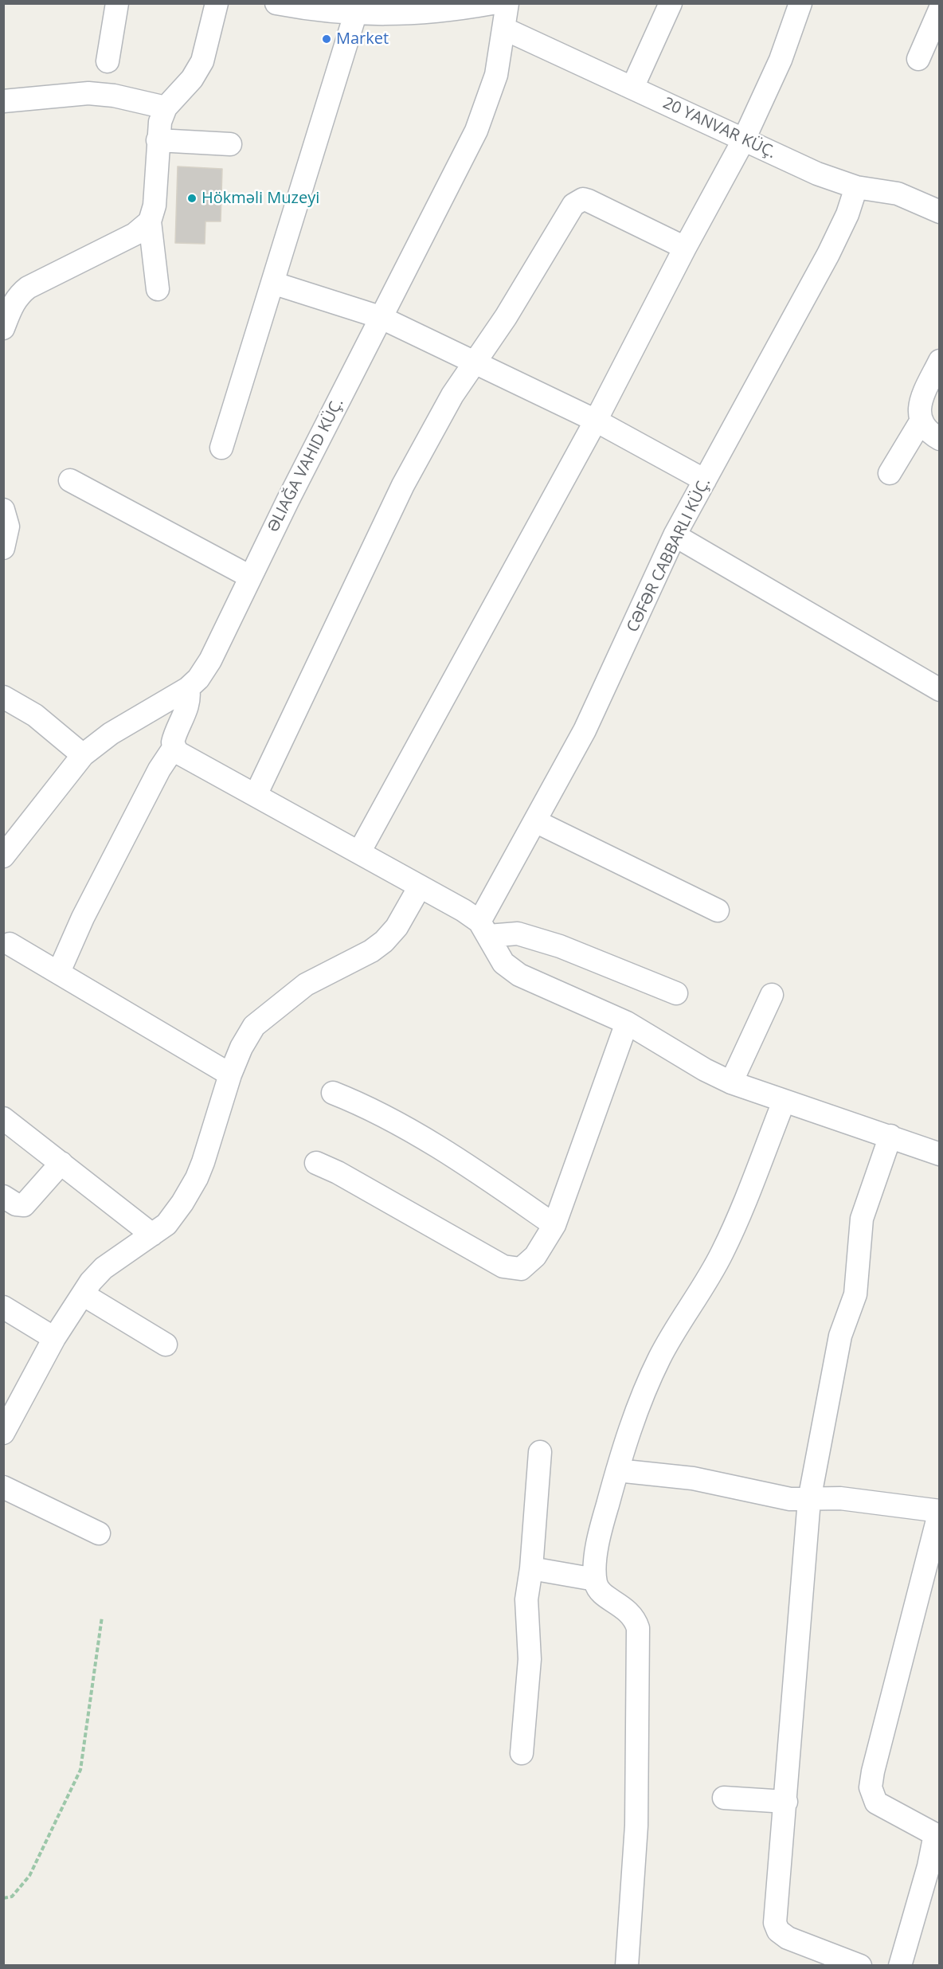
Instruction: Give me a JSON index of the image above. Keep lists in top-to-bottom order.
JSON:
{
  "streets": {
    "street": ["20 YANVAR KÜÇ.", "ƏLIAĞA VAHID KÜÇ."]
  },
  "crossings": [
    ["20 YANVAR KÜÇ.", "ƏLIAĞA VAHID KÜÇ."]
  ],
  "places": ["Market", "Hökməli Muzeyi"]
}
